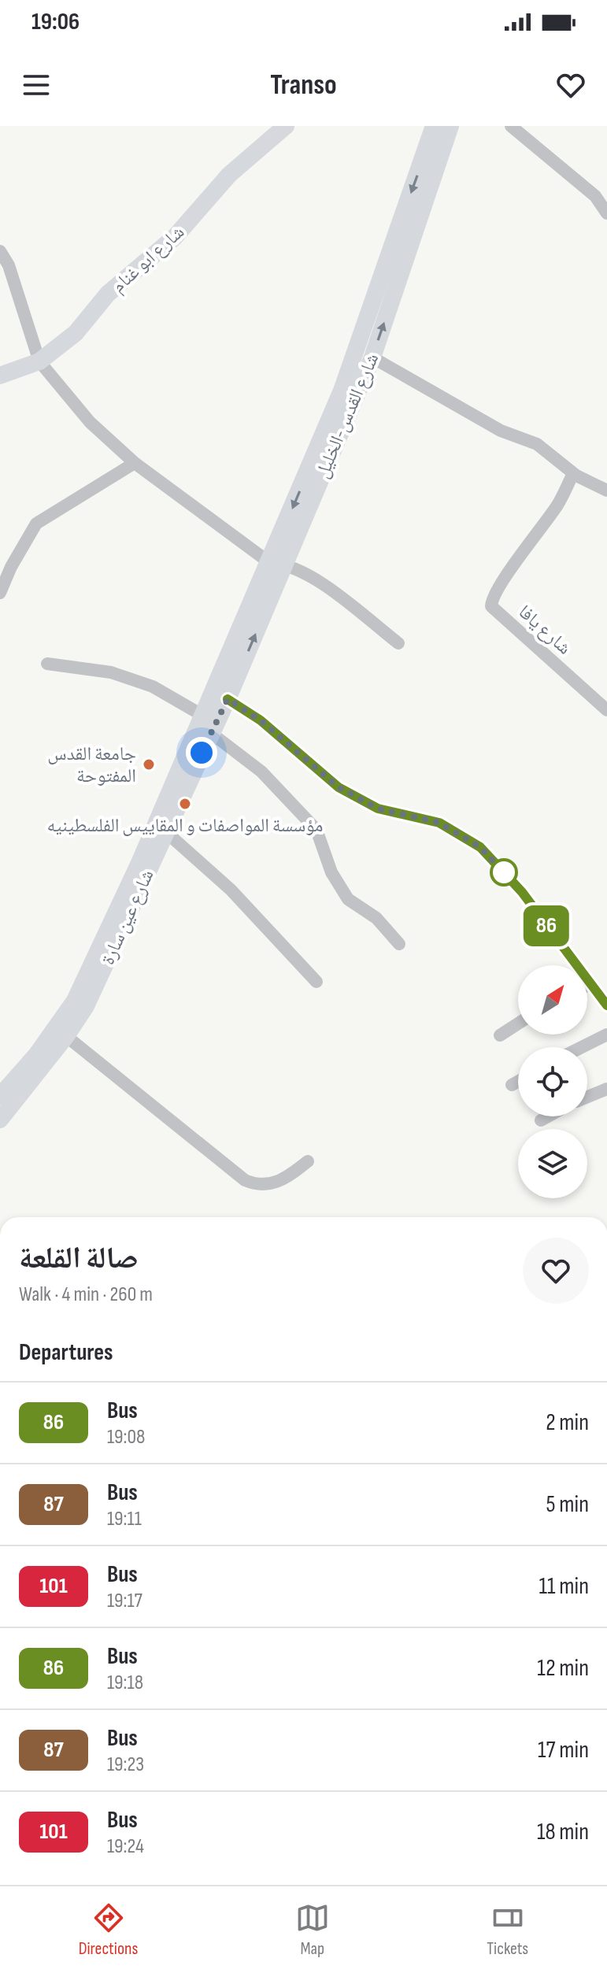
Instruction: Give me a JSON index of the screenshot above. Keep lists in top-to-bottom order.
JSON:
{
  "streets": {
    "main road": ["شارع ابو غنام", "شارع القدس-الخليل", "شارع عين سارة"],
    "street": ["شارع يافا"]
  },
  "crossings": [
    ["شارع القدس-الخليل", "شارع عين سارة"]
  ],
  "places": ["جامعة القدس المفتوحة", "مؤسسة المواصفات و المقاييس الفلسطينيه"],
  "lines": ["bus line 86"],
  "north": "top right",
  "page": {
    "status": "19:06",
    "header": "Transo",
    "on_map": "86",
    "heading": [
      ["صالة القلعة", "Walk · 4 min · 260 m"],
      "Departures"
    ],
    "list": [
      {
        "mark": "86",
        "name": "Bus",
        "note": "19:08",
        "value": "2 min"
      },
      {
        "mark": "87",
        "name": "Bus",
        "note": "19:11",
        "value": "5 min"
      },
      {
        "mark": "101",
        "name": "Bus",
        "note": "19:17",
        "value": "11 min"
      },
      {
        "mark": "86",
        "name": "Bus",
        "note": "19:18",
        "value": "12 min"
      },
      {
        "mark": "87",
        "name": "Bus",
        "note": "19:23",
        "value": "17 min"
      },
      {
        "mark": "101",
        "name": "Bus",
        "note": "19:24",
        "value": "18 min"
      }
    ],
    "tabs": ["Directions", "Map", "Tickets"]
  }
}
